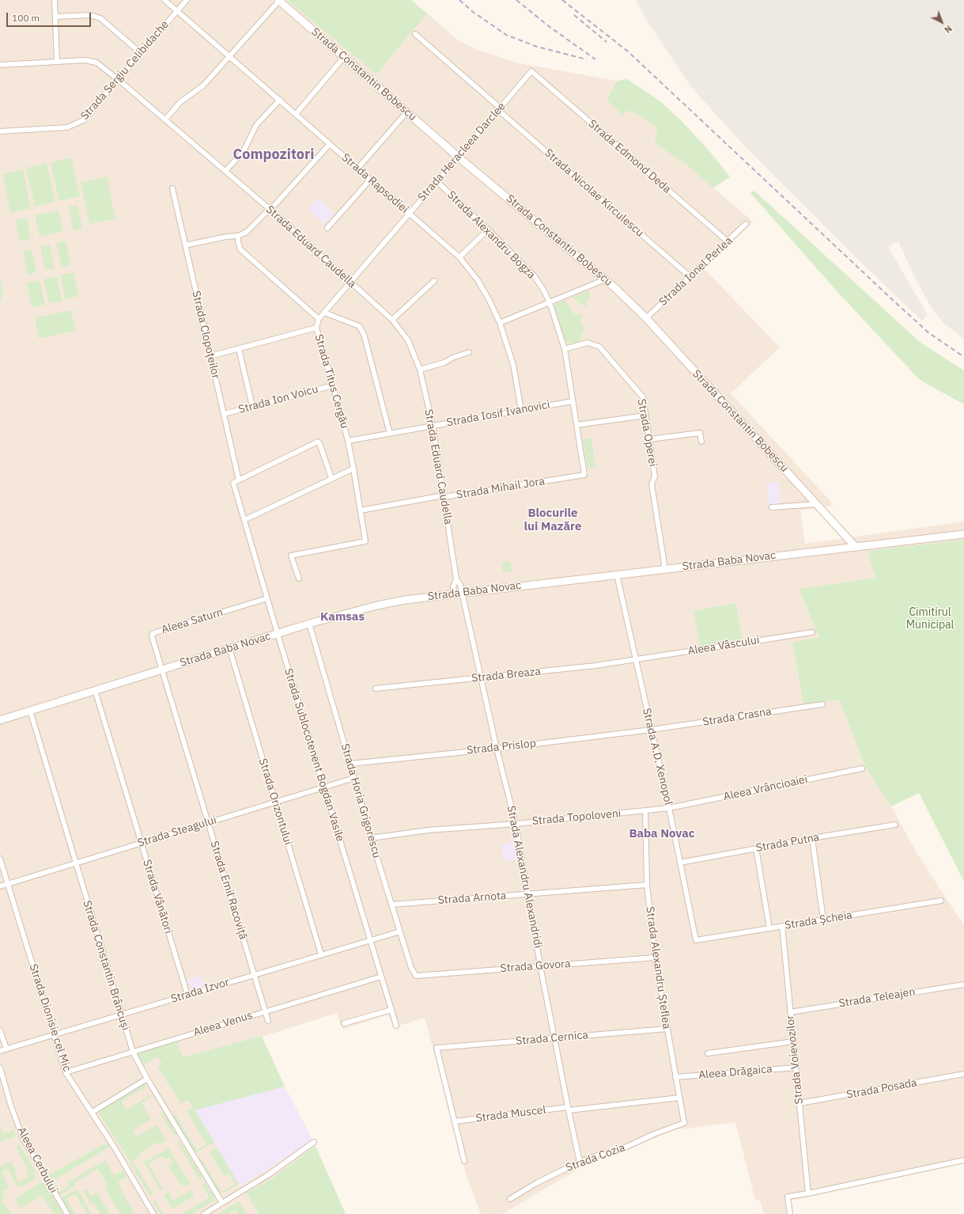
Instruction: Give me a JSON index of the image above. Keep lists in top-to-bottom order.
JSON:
{
  "streets": {
    "main road": ["Strada Constantin Bobescu", "Strada Baba Novac"],
    "street": [
      "Strada Sergiu Celibidache",
      "Strada Heracleea Darclee",
      "Strada Edmond Deda",
      "Strada Rapsodiei",
      "Strada Nicolae Kirculescu",
      "Strada Alexandru Bogza",
      "Strada Eduard Caudella",
      "Strada Ionel Perlea",
      "Strada Clopoțeilor",
      "Strada Titus Cergău",
      "Strada Ion Voicu",
      "Strada Iosif Ivanovici",
      "Strada Operei",
      "Strada Mihail Jora",
      "Aleea Saturn",
      "Aleea Vâscului",
      "Strada Breaza",
      "Strada Crasna",
      "Strada Prislop",
      "Strada Sublocotenent Bogdan Vasile",
      "Strada A.D. Xenopol",
      "Aleea Vrâncioaiei",
      "Strada Horia Grigorescu",
      "Strada Orizontului",
      "Strada Topoloveni",
      "Strada Steagului",
      "Strada Putna",
      "Strada Alexandru Alexandridi",
      "Strada Emil Racoviță",
      "Strada Vânători",
      "Strada Arnota",
      "Strada Șcheia",
      "Strada Constantin Brâncuși",
      "Strada Govora",
      "Strada Alexandru Șteflea",
      "Strada Izvor",
      "Strada Teleajen",
      "Strada Dionisie cel Mic",
      "Aleea Venus",
      "Strada Cernica",
      "Strada Voievozilor",
      "Aleea Drăgaica",
      "Strada Posada",
      "Strada Muscel",
      "Strada Cozia",
      "Aleea Cerbului"
    ]
  },
  "crossings": [
    ["Strada Sergiu Celibidache", "Strada Rapsodiei"],
    ["Strada Sergiu Celibidache", "Strada Eduard Caudella"],
    ["Strada Constantin Bobescu", "Strada Heracleea Darclee"],
    ["Strada Constantin Bobescu", "Strada Ionel Perlea"],
    ["Strada Constantin Bobescu", "Strada Baba Novac"],
    ["Strada Heracleea Darclee", "Strada Edmond Deda"],
    ["Strada Heracleea Darclee", "Strada Rapsodiei"],
    ["Strada Heracleea Darclee", "Strada Nicolae Kirculescu"],
    ["Strada Heracleea Darclee", "Strada Alexandru Bogza"],
    ["Strada Heracleea Darclee", "Strada Eduard Caudella"],
    ["Strada Heracleea Darclee", "Strada Titus Cergău"],
    ["Strada Edmond Deda", "Strada Ionel Perlea"],
    ["Strada Rapsodiei", "Strada Iosif Ivanovici"],
    ["Strada Nicolae Kirculescu", "Strada Ionel Perlea"],
    ["Strada Alexandru Bogza", "Strada Iosif Ivanovici"],
    ["Strada Alexandru Bogza", "Strada Operei"],
    ["Strada Alexandru Bogza", "Strada Mihail Jora"],
    ["Strada Eduard Caudella", "Strada Iosif Ivanovici"],
    ["Strada Eduard Caudella", "Strada Mihail Jora"],
    ["Strada Eduard Caudella", "Strada Baba Novac"],
    ["Strada Eduard Caudella", "Strada Alexandru Alexandridi"],
    ["Strada Clopoțeilor", "Strada Ion Voicu"],
    ["Strada Clopoțeilor", "Strada Sublocotenent Bogdan Vasile"],
    ["Strada Titus Cergău", "Strada Ion Voicu"],
    ["Strada Titus Cergău", "Strada Iosif Ivanovici"],
    ["Strada Titus Cergău", "Strada Mihail Jora"],
    ["Strada Operei", "Strada Baba Novac"],
    ["Strada Baba Novac", "Aleea Saturn"],
    ["Strada Baba Novac", "Strada Sublocotenent Bogdan Vasile"],
    ["Strada Baba Novac", "Strada A.D. Xenopol"],
    ["Strada Baba Novac", "Strada Horia Grigorescu"],
    ["Strada Baba Novac", "Strada Orizontului"],
    ["Strada Baba Novac", "Strada Alexandru Alexandridi"],
    ["Strada Baba Novac", "Strada Emil Racoviță"],
    ["Strada Baba Novac", "Strada Vânători"],
    ["Strada Baba Novac", "Strada Constantin Brâncuși"],
    ["Aleea Saturn", "Strada Sublocotenent Bogdan Vasile"],
    ["Aleea Saturn", "Strada Emil Racoviță"],
    ["Aleea Vâscului", "Strada Breaza"],
    ["Aleea Vâscului", "Strada A.D. Xenopol"],
    ["Strada Breaza", "Strada A.D. Xenopol"],
    ["Strada Breaza", "Strada Alexandru Alexandridi"],
    ["Strada Crasna", "Strada Prislop"],
    ["Strada Crasna", "Strada A.D. Xenopol"],
    ["Strada Prislop", "Strada A.D. Xenopol"],
    ["Strada Prislop", "Strada Horia Grigorescu"],
    ["Strada Prislop", "Strada Alexandru Alexandridi"],
    ["Strada Sublocotenent Bogdan Vasile", "Strada Steagului"],
    ["Strada Sublocotenent Bogdan Vasile", "Strada Izvor"],
    ["Strada Sublocotenent Bogdan Vasile", "Aleea Venus"],
    ["Strada A.D. Xenopol", "Aleea Vrâncioaiei"],
    ["Strada A.D. Xenopol", "Strada Topoloveni"],
    ["Strada A.D. Xenopol", "Strada Putna"],
    ["Strada A.D. Xenopol", "Strada Șcheia"],
    ["Aleea Vrâncioaiei", "Strada Topoloveni"],
    ["Strada Horia Grigorescu", "Strada Topoloveni"],
    ["Strada Horia Grigorescu", "Strada Steagului"],
    ["Strada Horia Grigorescu", "Strada Arnota"],
    ["Strada Horia Grigorescu", "Strada Govora"],
    ["Strada Horia Grigorescu", "Strada Izvor"],
    ["Strada Orizontului", "Strada Steagului"],
    ["Strada Orizontului", "Strada Izvor"],
    ["Strada Topoloveni", "Strada Alexandru Alexandridi"],
    ["Strada Topoloveni", "Strada Alexandru Șteflea"],
    ["Strada Steagului", "Strada Emil Racoviță"],
    ["Strada Steagului", "Strada Vânători"],
    ["Strada Steagului", "Strada Constantin Brâncuși"],
    ["Strada Steagului", "Strada Dionisie cel Mic"],
    ["Strada Alexandru Alexandridi", "Strada Arnota"],
    ["Strada Alexandru Alexandridi", "Strada Govora"],
    ["Strada Alexandru Alexandridi", "Strada Cernica"],
    ["Strada Alexandru Alexandridi", "Strada Muscel"],
    ["Strada Alexandru Alexandridi", "Strada Cozia"],
    ["Strada Emil Racoviță", "Strada Izvor"],
    ["Strada Emil Racoviță", "Aleea Venus"],
    ["Strada Vânători", "Strada Izvor"],
    ["Strada Arnota", "Strada Alexandru Șteflea"],
    ["Strada Șcheia", "Strada Voievozilor"],
    ["Strada Constantin Brâncuși", "Strada Izvor"],
    ["Strada Constantin Brâncuși", "Aleea Venus"],
    ["Strada Govora", "Strada Alexandru Șteflea"],
    ["Strada Alexandru Șteflea", "Strada Cernica"],
    ["Strada Alexandru Șteflea", "Aleea Drăgaica"],
    ["Strada Alexandru Șteflea", "Strada Muscel"],
    ["Strada Alexandru Șteflea", "Strada Cozia"],
    ["Strada Izvor", "Strada Dionisie cel Mic"],
    ["Strada Teleajen", "Strada Voievozilor"],
    ["Strada Dionisie cel Mic", "Aleea Venus"],
    ["Strada Cernica", "Strada Muscel"],
    ["Strada Voievozilor", "Aleea Drăgaica"],
    ["Strada Voievozilor", "Strada Posada"]
  ],
  "districts": [
    "Compozitori",
    "Blocurile lui Mazăre",
    "Kamsas",
    "Baba Novac"
  ],
  "parks": ["Cimitirul Municipal"],
  "scale_bar": "100 m",
  "north": "bottom right"
}
